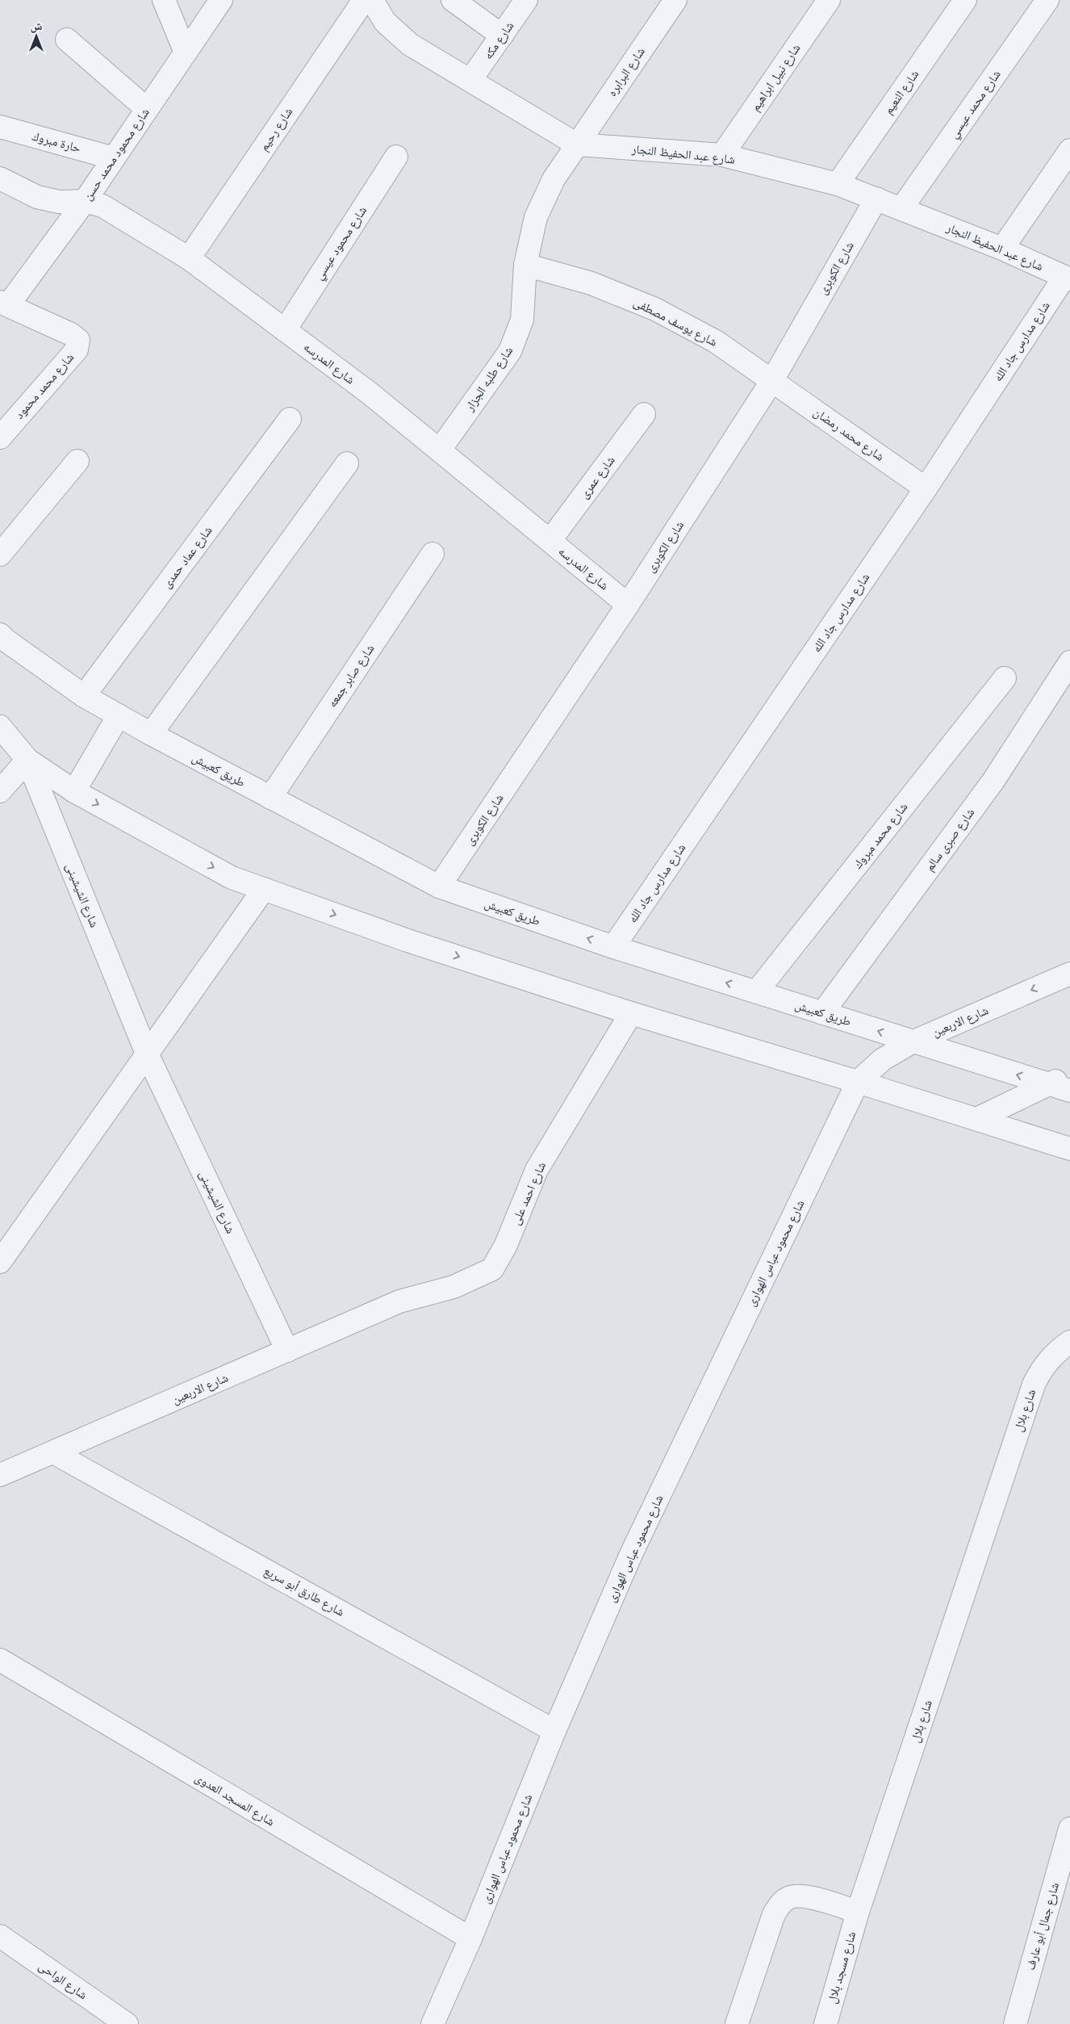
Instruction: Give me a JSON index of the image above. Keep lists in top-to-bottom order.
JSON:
{
  "streets": {
    "street": [
      "شارع مكه",
      "شارع البرابره",
      "شارع نبيل ابراهيم",
      "شارع النعيم",
      "شارع محمد عيسي",
      "شارع رحيم",
      "حارة مبروك",
      "شارع محمود محمد حسن",
      "شارع عبد الحفيظ النجار",
      "شارع محمود عيسي",
      "شارع الكوبرى",
      "شارع يوسف مصطفى",
      "شارع مدارس جاد الله",
      "شارع المدرسه",
      "شارع طلبه الجزار",
      "شارع محمد محمود",
      "شارع محمد رمضان",
      "شارع عمرى",
      "شارع عماد حمدى",
      "شارع صابر جمعه",
      "طريق كعبيش",
      "شارع محمد مبروك",
      "شارع صبرى سالم",
      "شارع الشيشينى",
      "شارع الاربعين",
      "شارع احمد على",
      "شارع محمود عباس الهوارى",
      "شارع بلال",
      "شارع طارق أبو سريع",
      "شارع المسجد العدوى",
      "شارع جمال أبو عارف",
      "شارع مسجد بلال",
      "شارع الواحى"
    ]
  },
  "crossings": [
    ["شارع مكه", "شارع عبد الحفيظ النجار"],
    ["شارع البرابره", "شارع عبد الحفيظ النجار"],
    ["شارع البرابره", "شارع طلبه الجزار"],
    ["شارع نبيل ابراهيم", "شارع عبد الحفيظ النجار"],
    ["شارع النعيم", "شارع عبد الحفيظ النجار"],
    ["شارع محمد عيسي", "شارع عبد الحفيظ النجار"],
    ["شارع رحيم", "شارع المدرسه"],
    ["حارة مبروك", "شارع محمود محمد حسن"],
    ["شارع محمود محمد حسن", "شارع المدرسه"],
    ["شارع محمود محمد حسن", "شارع محمد محمود"],
    ["شارع عبد الحفيظ النجار", "شارع الكوبرى"],
    ["شارع عبد الحفيظ النجار", "شارع مدارس جاد الله"],
    ["شارع عبد الحفيظ النجار", "شارع طلبه الجزار"],
    ["شارع محمود عيسي", "شارع المدرسه"],
    ["شارع الكوبرى", "شارع يوسف مصطفى"],
    ["شارع الكوبرى", "شارع المدرسه"],
    ["شارع الكوبرى", "شارع محمد رمضان"],
    ["شارع الكوبرى", "طريق كعبيش"],
    ["شارع يوسف مصطفى", "شارع طلبه الجزار"],
    ["شارع يوسف مصطفى", "شارع محمد رمضان"],
    ["شارع مدارس جاد الله", "شارع محمد رمضان"],
    ["شارع مدارس جاد الله", "طريق كعبيش"],
    ["شارع المدرسه", "شارع طلبه الجزار"],
    ["شارع المدرسه", "شارع عمرى"],
    ["شارع عماد حمدى", "طريق كعبيش"],
    ["شارع صابر جمعه", "طريق كعبيش"],
    ["طريق كعبيش", "شارع محمد مبروك"],
    ["طريق كعبيش", "شارع صبرى سالم"],
    ["طريق كعبيش", "شارع الاربعين"],
    ["شارع الشيشينى", "شارع الاربعين"],
    ["شارع الاربعين", "شارع احمد على"],
    ["شارع الاربعين", "شارع محمود عباس الهوارى"],
    ["شارع الاربعين", "شارع طارق أبو سريع"],
    ["شارع محمود عباس الهوارى", "شارع طارق أبو سريع"],
    ["شارع محمود عباس الهوارى", "شارع المسجد العدوى"],
    ["شارع بلال", "شارع مسجد بلال"]
  ],
  "north": "top"
}
